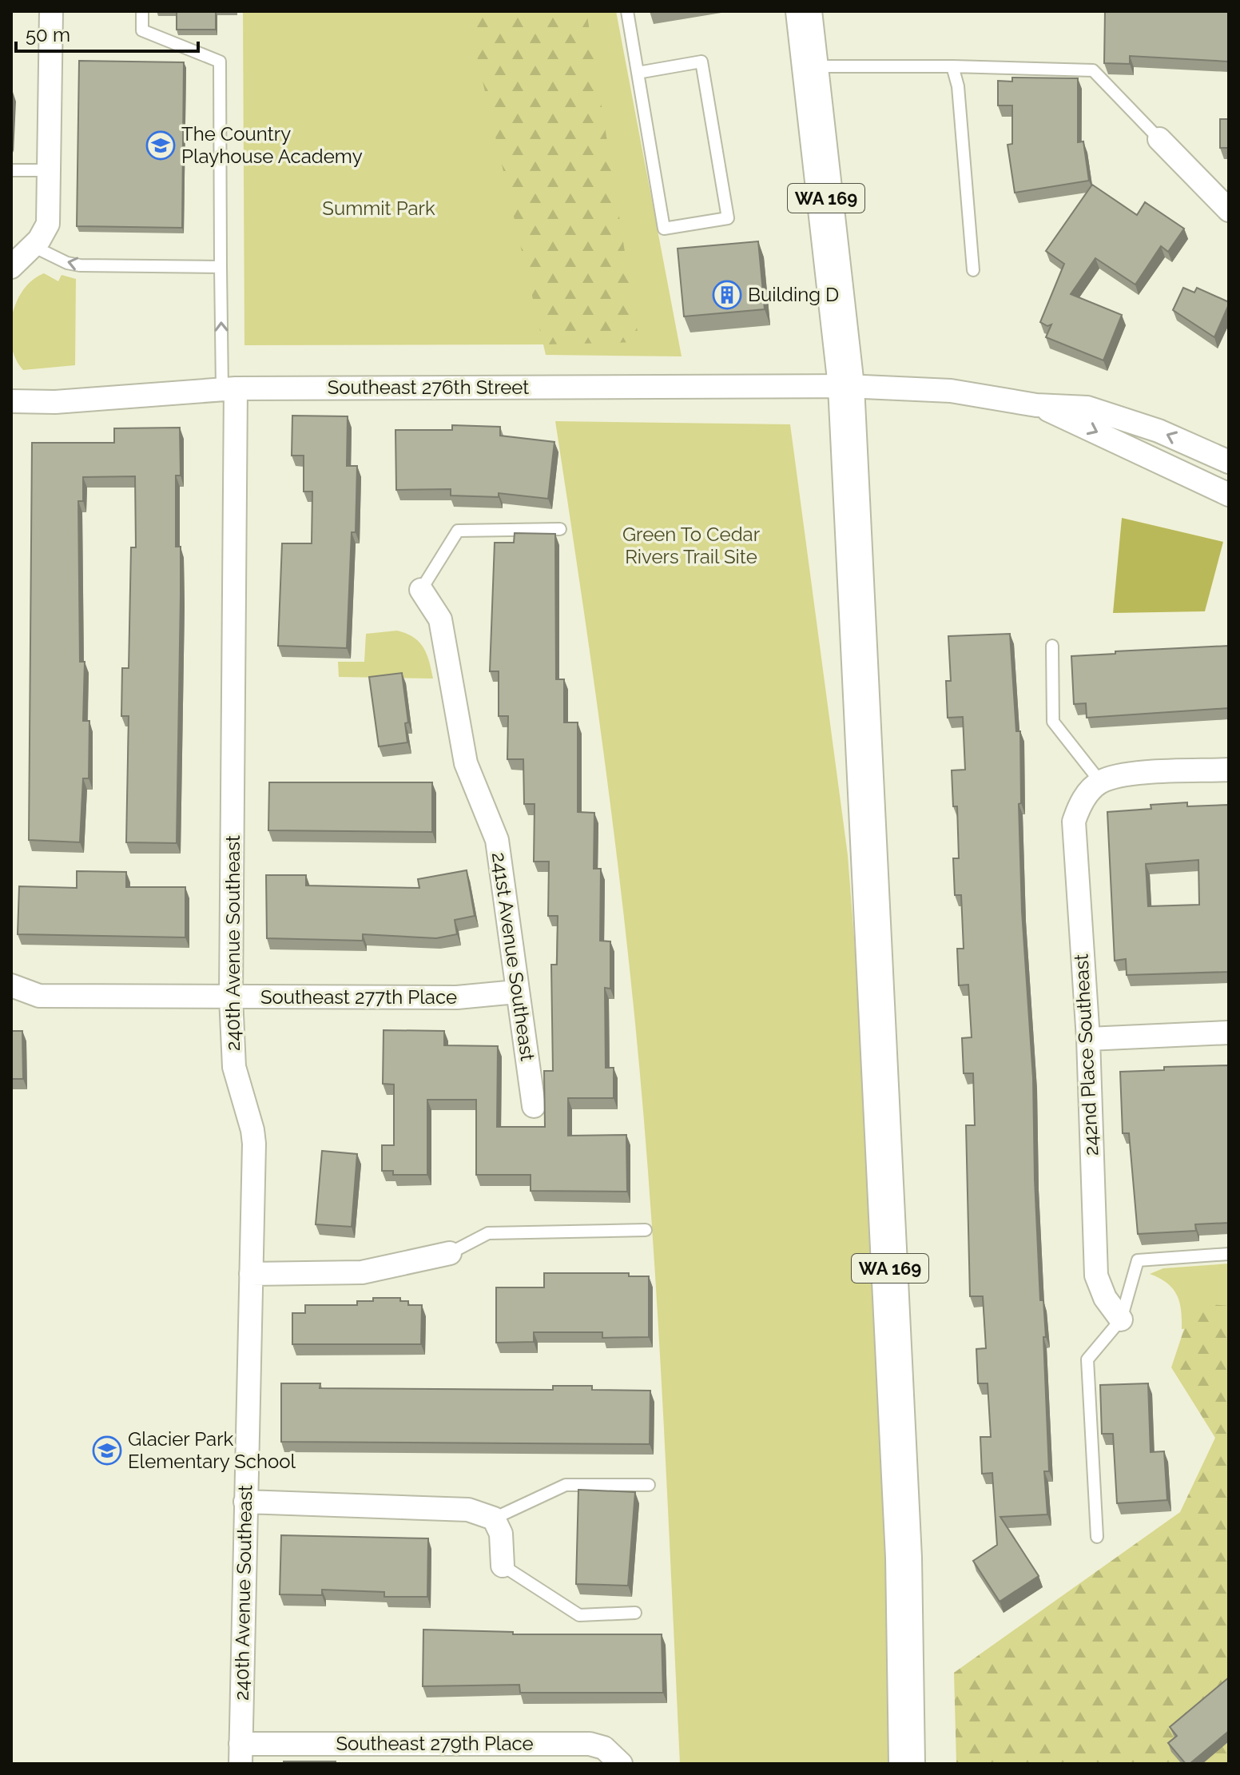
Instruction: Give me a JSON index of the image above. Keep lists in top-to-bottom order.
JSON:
{
  "streets": {
    "main road": ["WA 169"],
    "street": [
      "Southeast 276th Street",
      "240th Avenue Southeast",
      "241st Avenue Southeast",
      "Southeast 277th Place",
      "242nd Place Southeast",
      "Southeast 279th Place"
    ]
  },
  "crossings": [
    ["WA 169", "Southeast 276th Street"],
    ["Southeast 276th Street", "240th Avenue Southeast"],
    ["240th Avenue Southeast", "Southeast 277th Place"],
    ["240th Avenue Southeast", "Southeast 279th Place"],
    ["241st Avenue Southeast", "Southeast 277th Place"]
  ],
  "parks": ["Summit Park", "Green To Cedar Rivers Trail Site"],
  "places": {
    "school or university": ["The Country Playhouse Academy", "Glacier Park Elementary School"],
    "building": ["Building D"]
  },
  "scale_bar": "50 m"
}
